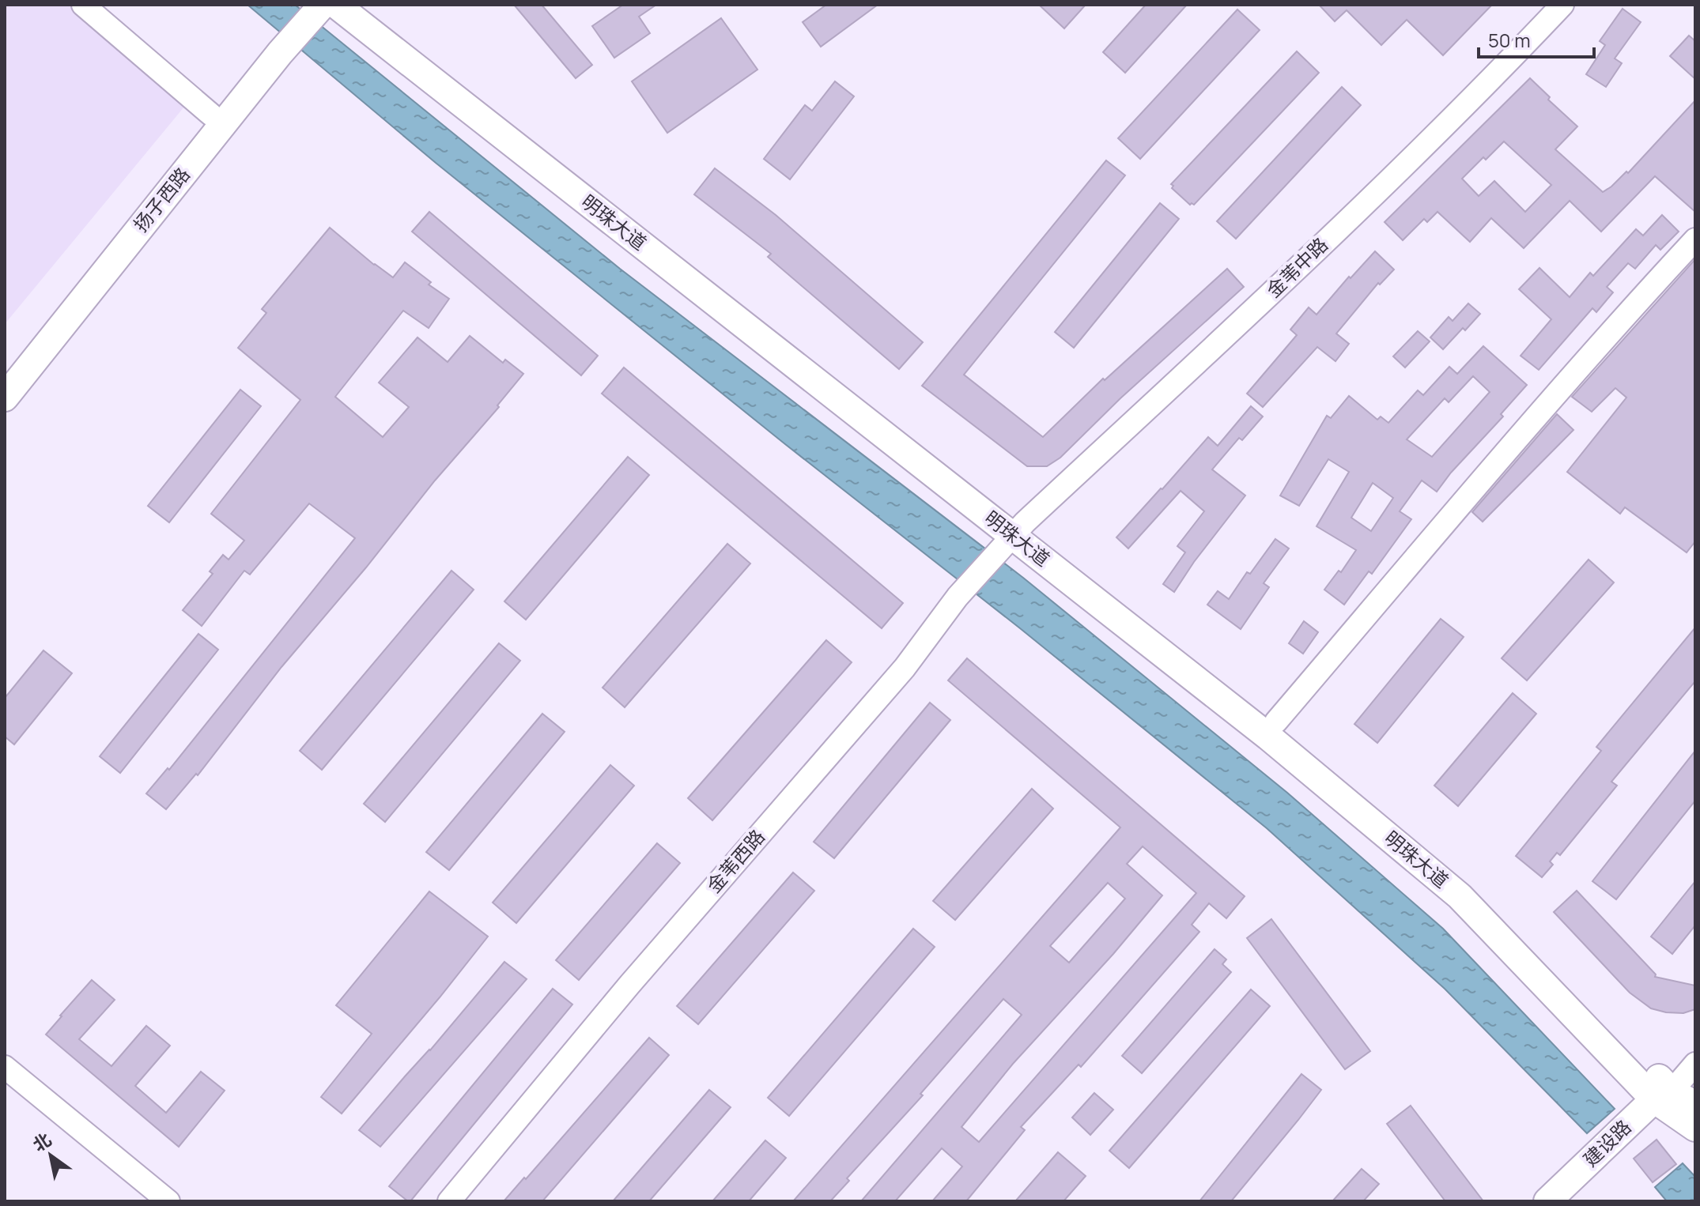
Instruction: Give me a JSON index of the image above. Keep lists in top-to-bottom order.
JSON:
{
  "streets": {
    "main road": ["扬子西路", "明珠大道", "建设路"],
    "street": ["金苇中路", "金苇西路"]
  },
  "crossings": [
    ["扬子西路", "明珠大道"],
    ["明珠大道", "金苇中路"],
    ["明珠大道", "金苇西路"],
    ["明珠大道", "建设路"],
    ["金苇中路", "金苇西路"]
  ],
  "scale_bar": "50 m",
  "north": "top left"
}
